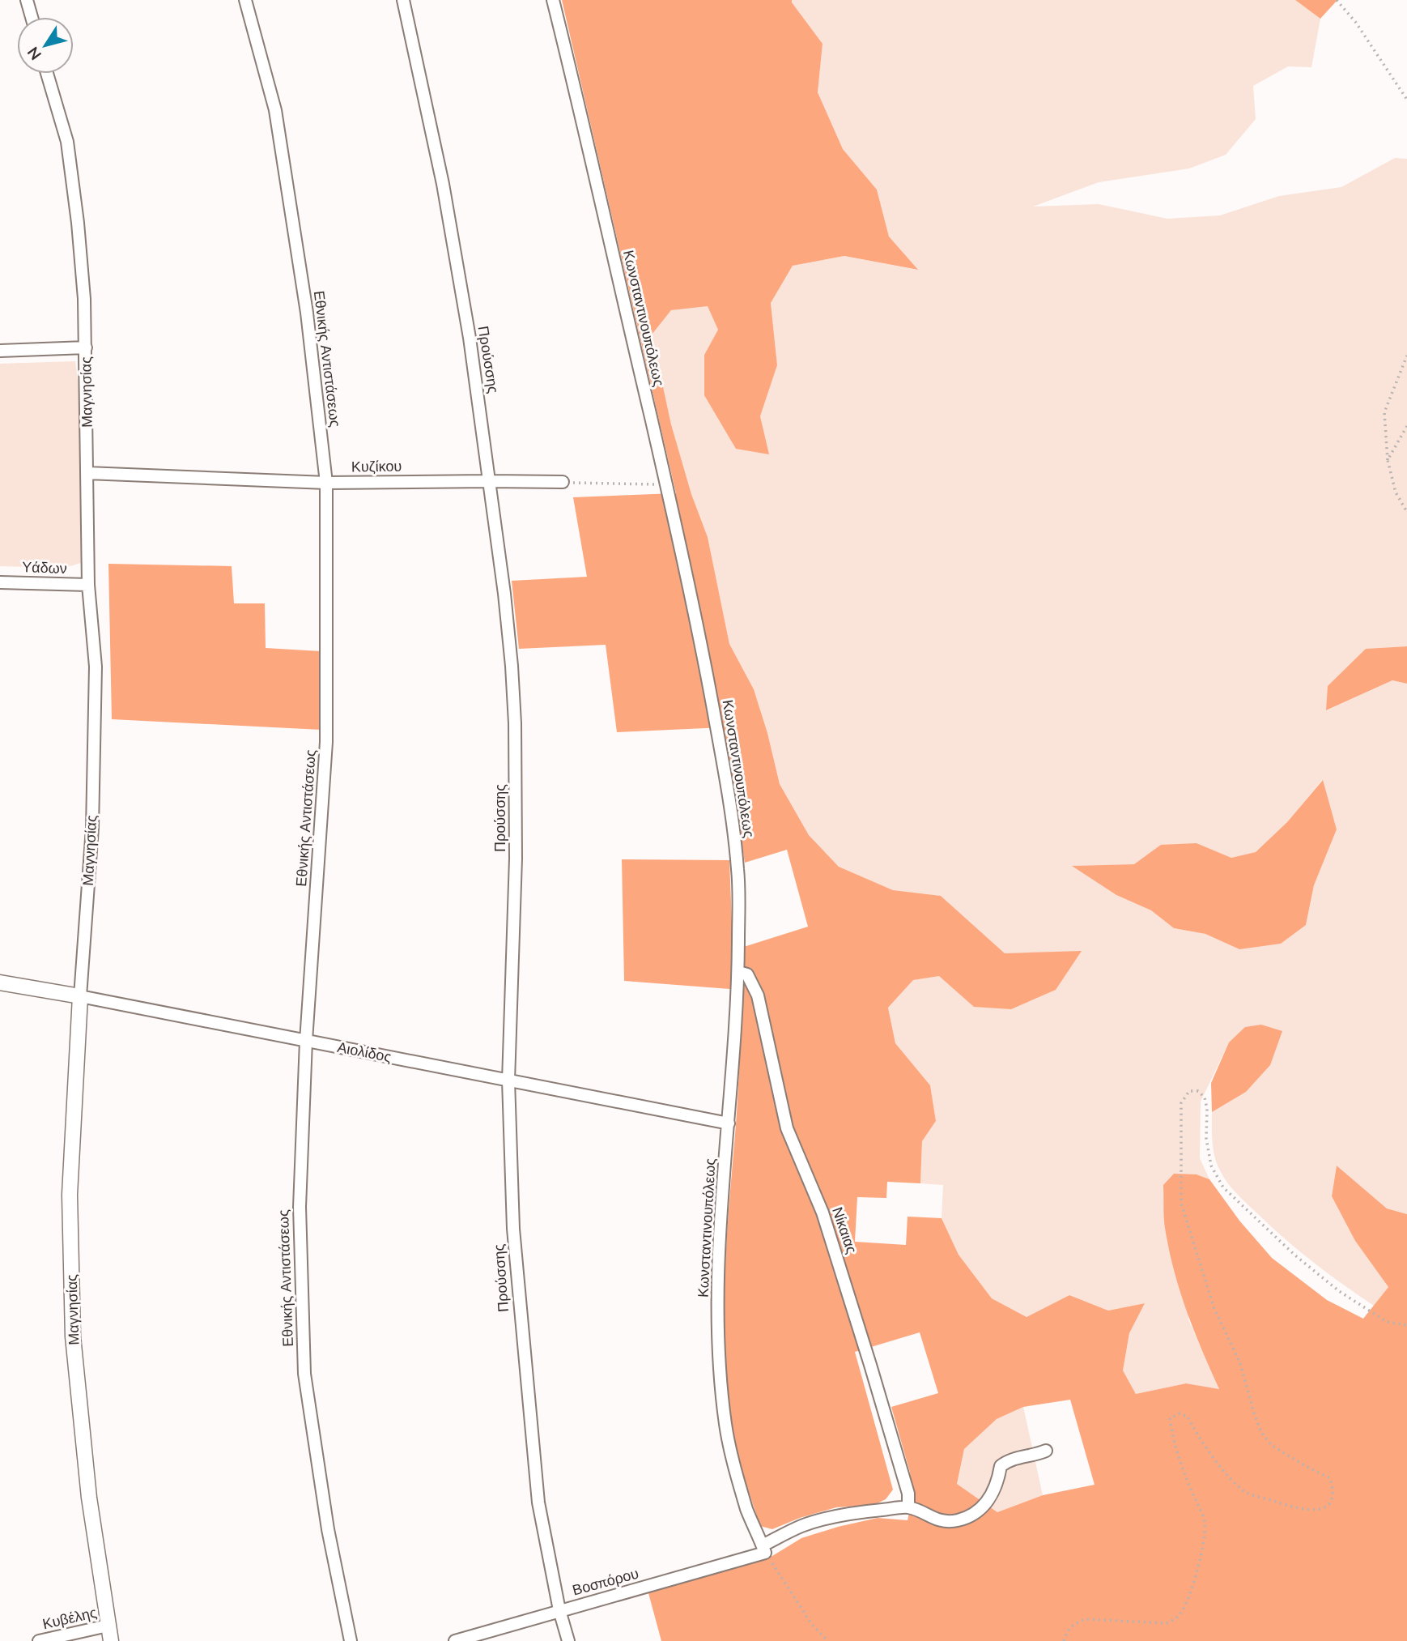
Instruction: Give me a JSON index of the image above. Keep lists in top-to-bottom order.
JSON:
{
  "streets": {
    "street": [
      "Κωνσταντινουπόλεως",
      "Εθνικής Αντιστάσεως",
      "Προύσσης",
      "Μαγνησίας",
      "Κυζίκου",
      "Υάδων",
      "Αιολίδος",
      "Νίκαιας",
      "Βοσπόρου",
      "Κυβέλης"
    ]
  },
  "crossings": [
    ["Κωνσταντινουπόλεως", "Αιολίδος"],
    ["Κωνσταντινουπόλεως", "Νίκαιας"],
    ["Κωνσταντινουπόλεως", "Βοσπόρου"],
    ["Εθνικής Αντιστάσεως", "Κυζίκου"],
    ["Εθνικής Αντιστάσεως", "Αιολίδος"],
    ["Προύσσης", "Κυζίκου"],
    ["Προύσσης", "Αιολίδος"],
    ["Προύσσης", "Βοσπόρου"],
    ["Μαγνησίας", "Κυζίκου"],
    ["Μαγνησίας", "Υάδων"],
    ["Μαγνησίας", "Αιολίδος"],
    ["Μαγνησίας", "Κυβέλης"],
    ["Νίκαιας", "Βοσπόρου"]
  ],
  "north": "bottom left"
}
